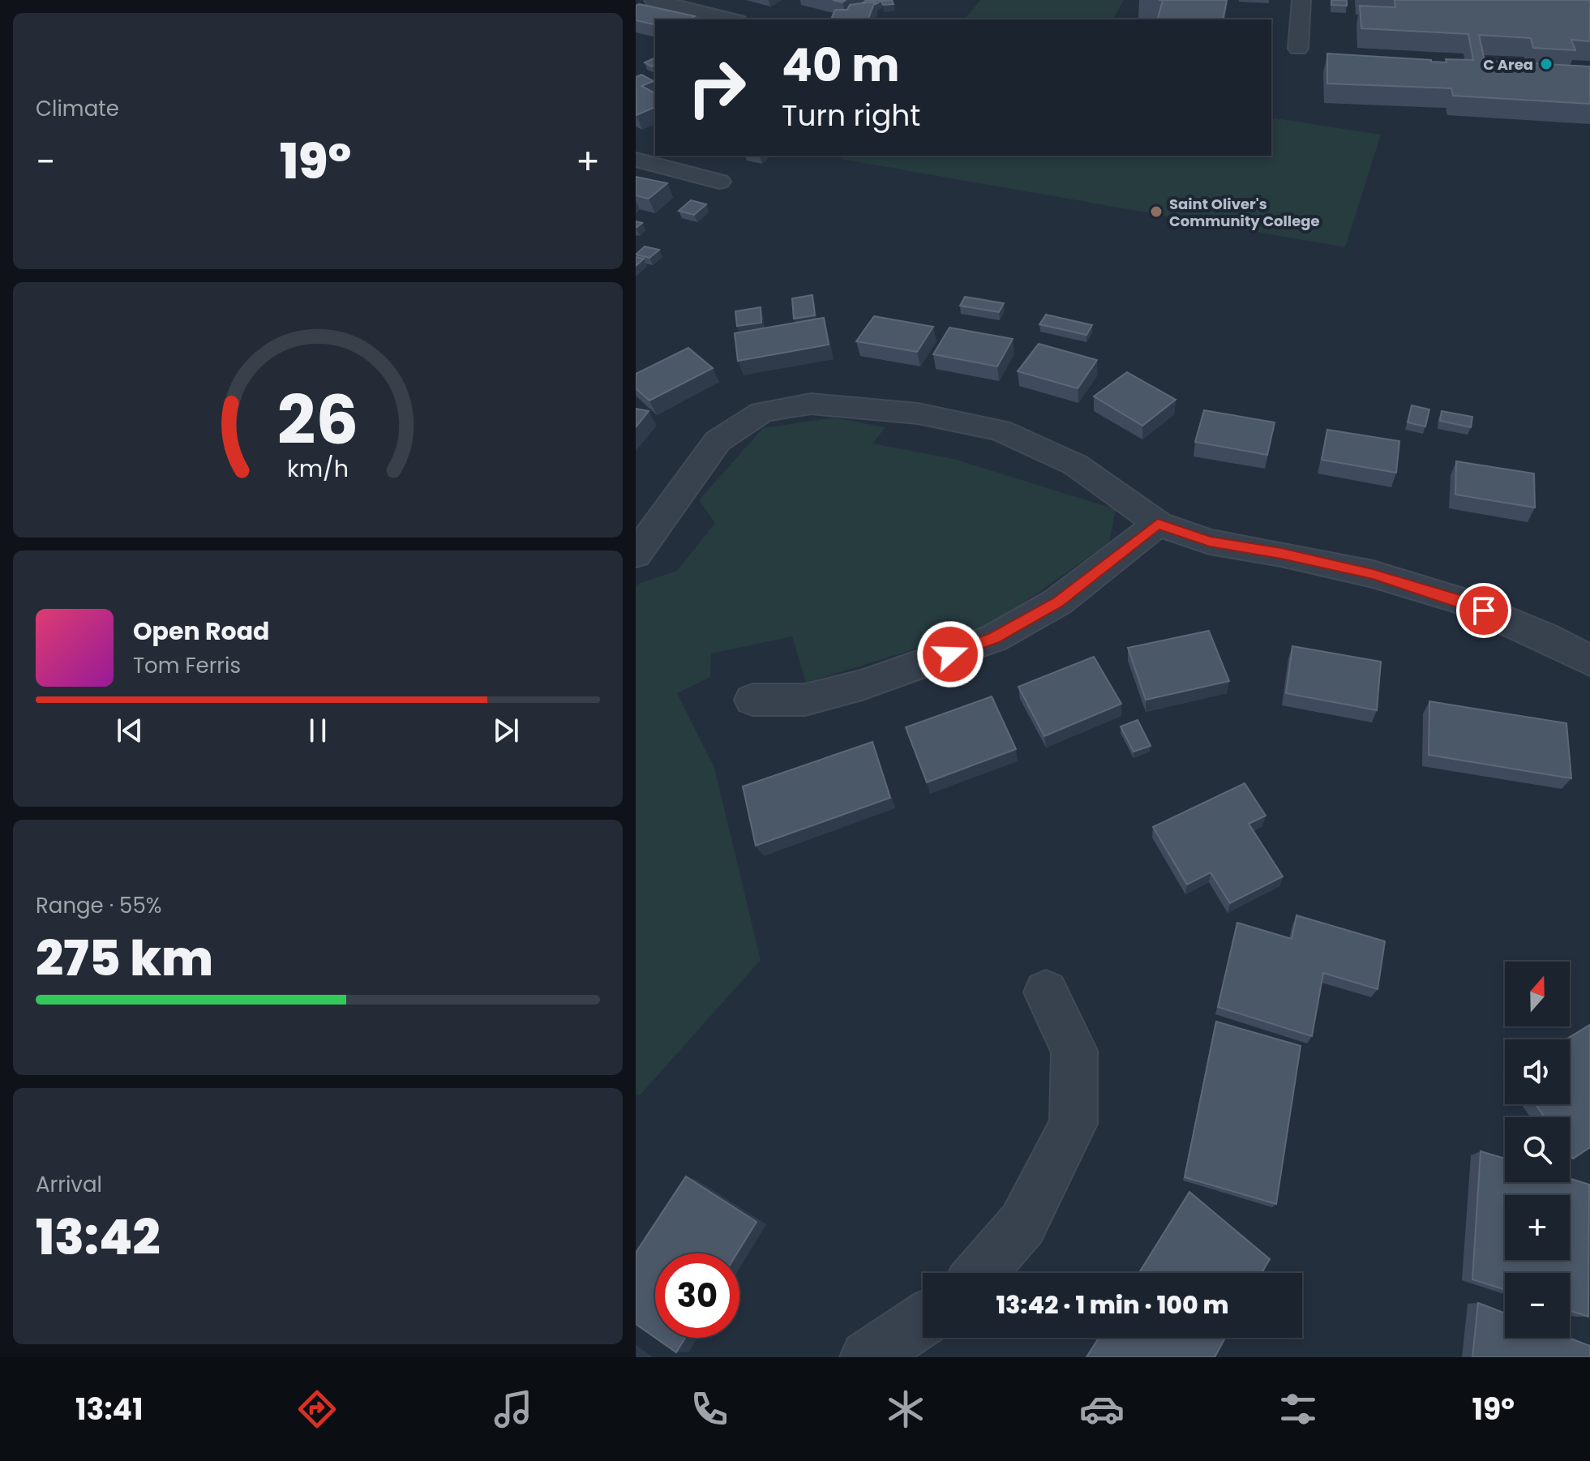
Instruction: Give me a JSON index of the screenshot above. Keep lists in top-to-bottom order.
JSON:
{
  "places": ["C Area", "Saint Oliver's Community College"],
  "north": "top",
  "page": {
    "tile": [
      "Climate",
      ["Range · 55%", "275 km"],
      ["Arrival", "13:42"]
    ],
    "turn": ["40 m", "Turn right"],
    "heat": ["−", "19°", "+"],
    "song": ["Open Road", "Tom Ferris"],
    "map_buttons": ["+", "−"],
    "limit": "30",
    "trip": "13:42 · 1 min · 100 m",
    "tabs": ["13:41", "19°"],
    "gauge": ["26", "km/h"]
  }
}
